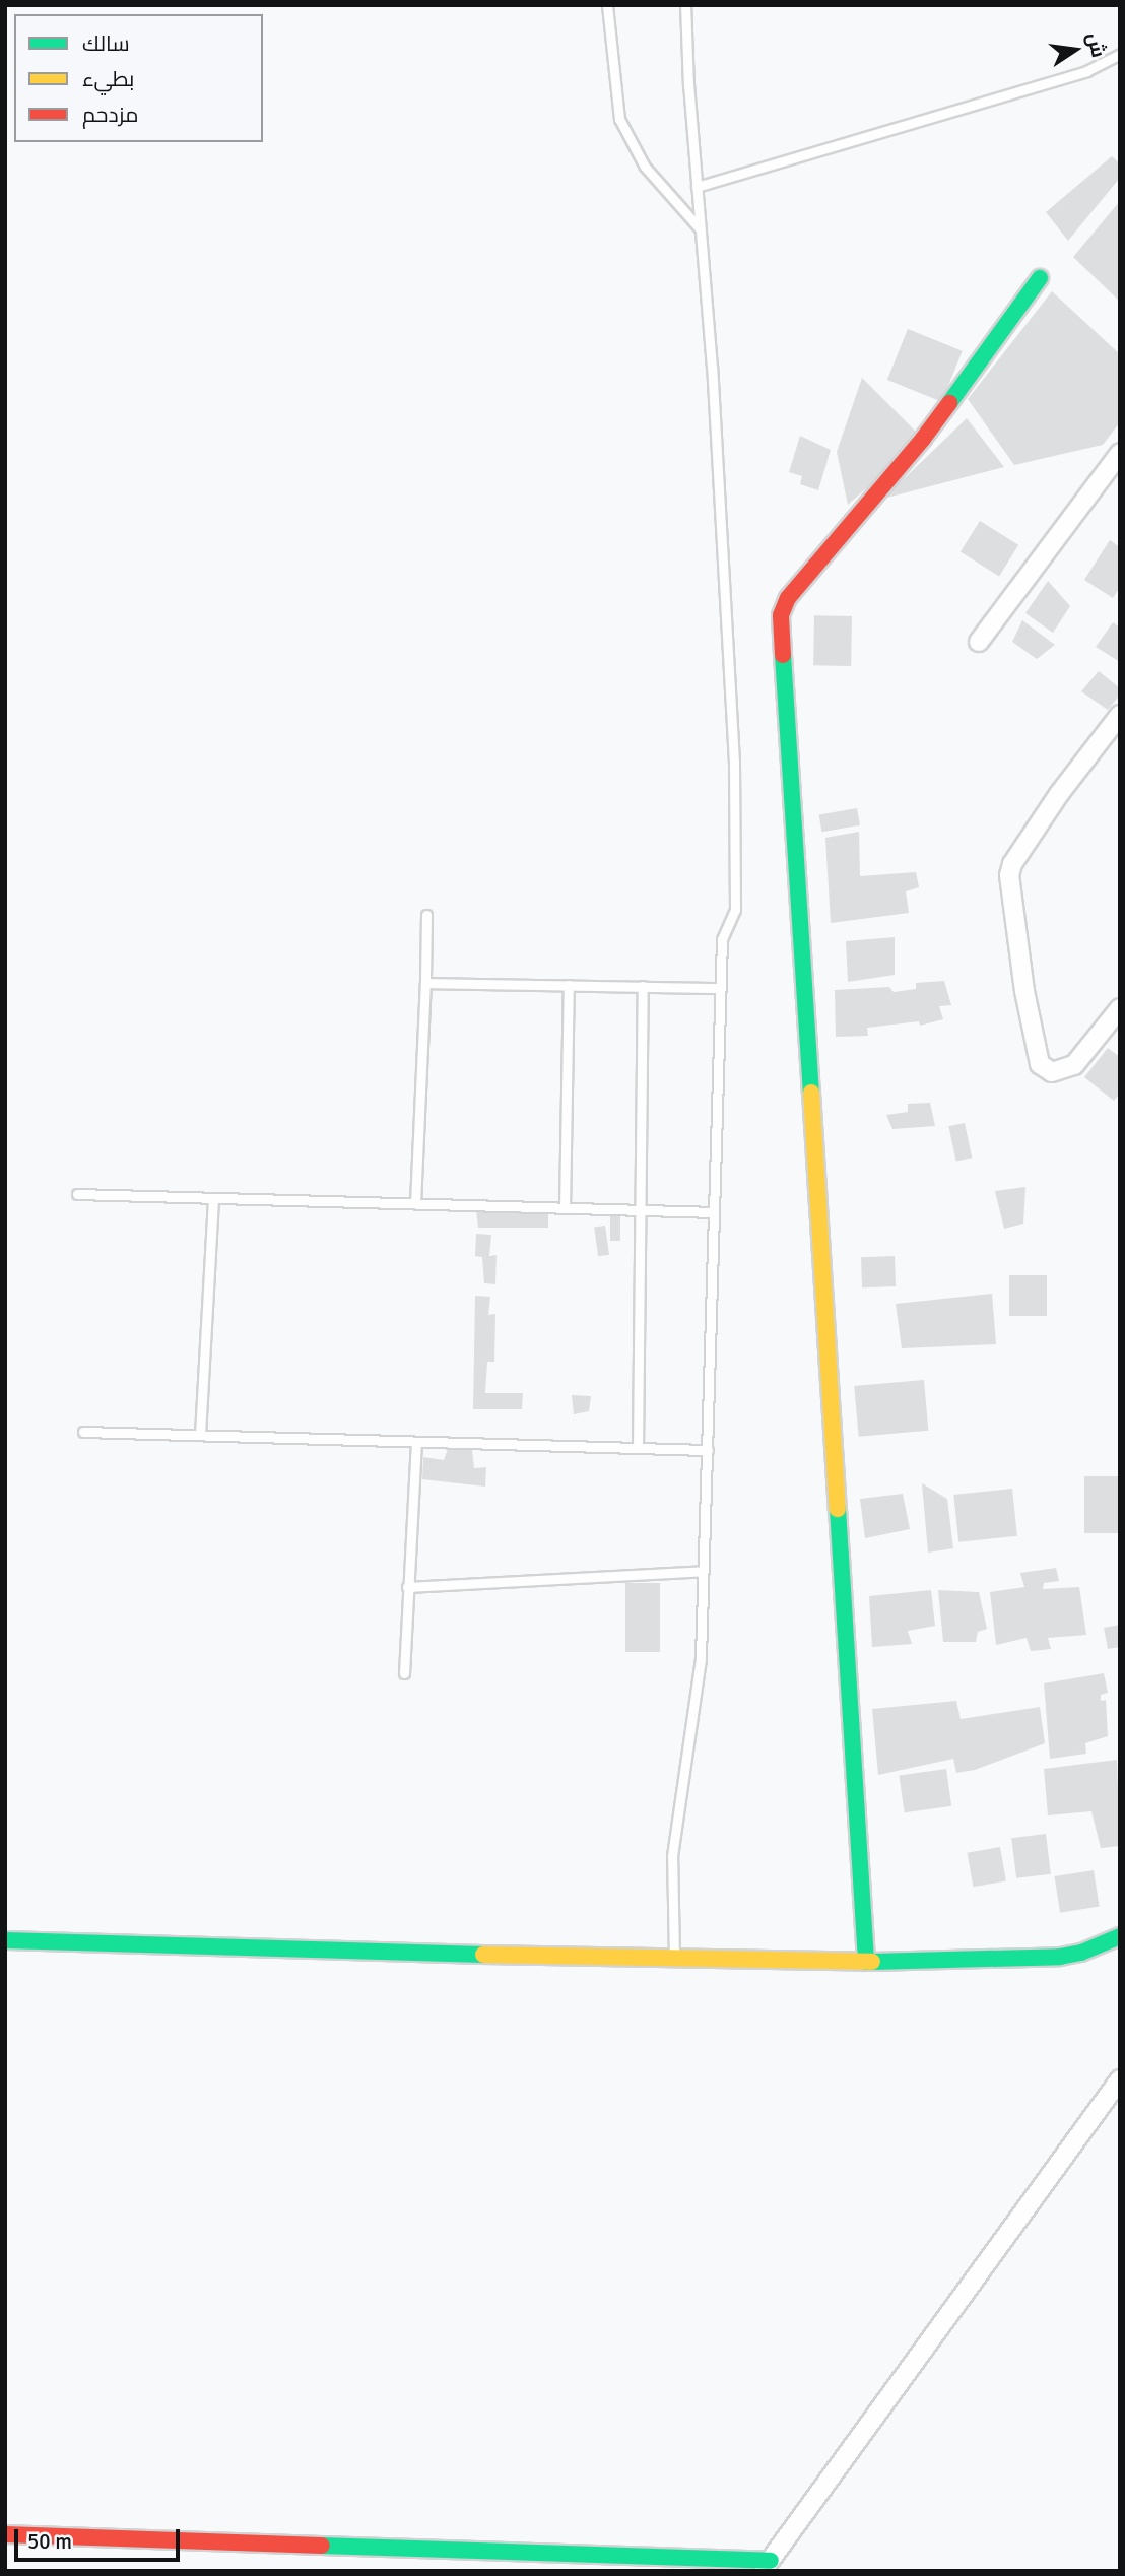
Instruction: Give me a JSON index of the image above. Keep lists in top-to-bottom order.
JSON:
{
  "legend": ["سالك", "بطيء", "مزدحم"],
  "scale_bar": "50 m",
  "north": "right"
}
